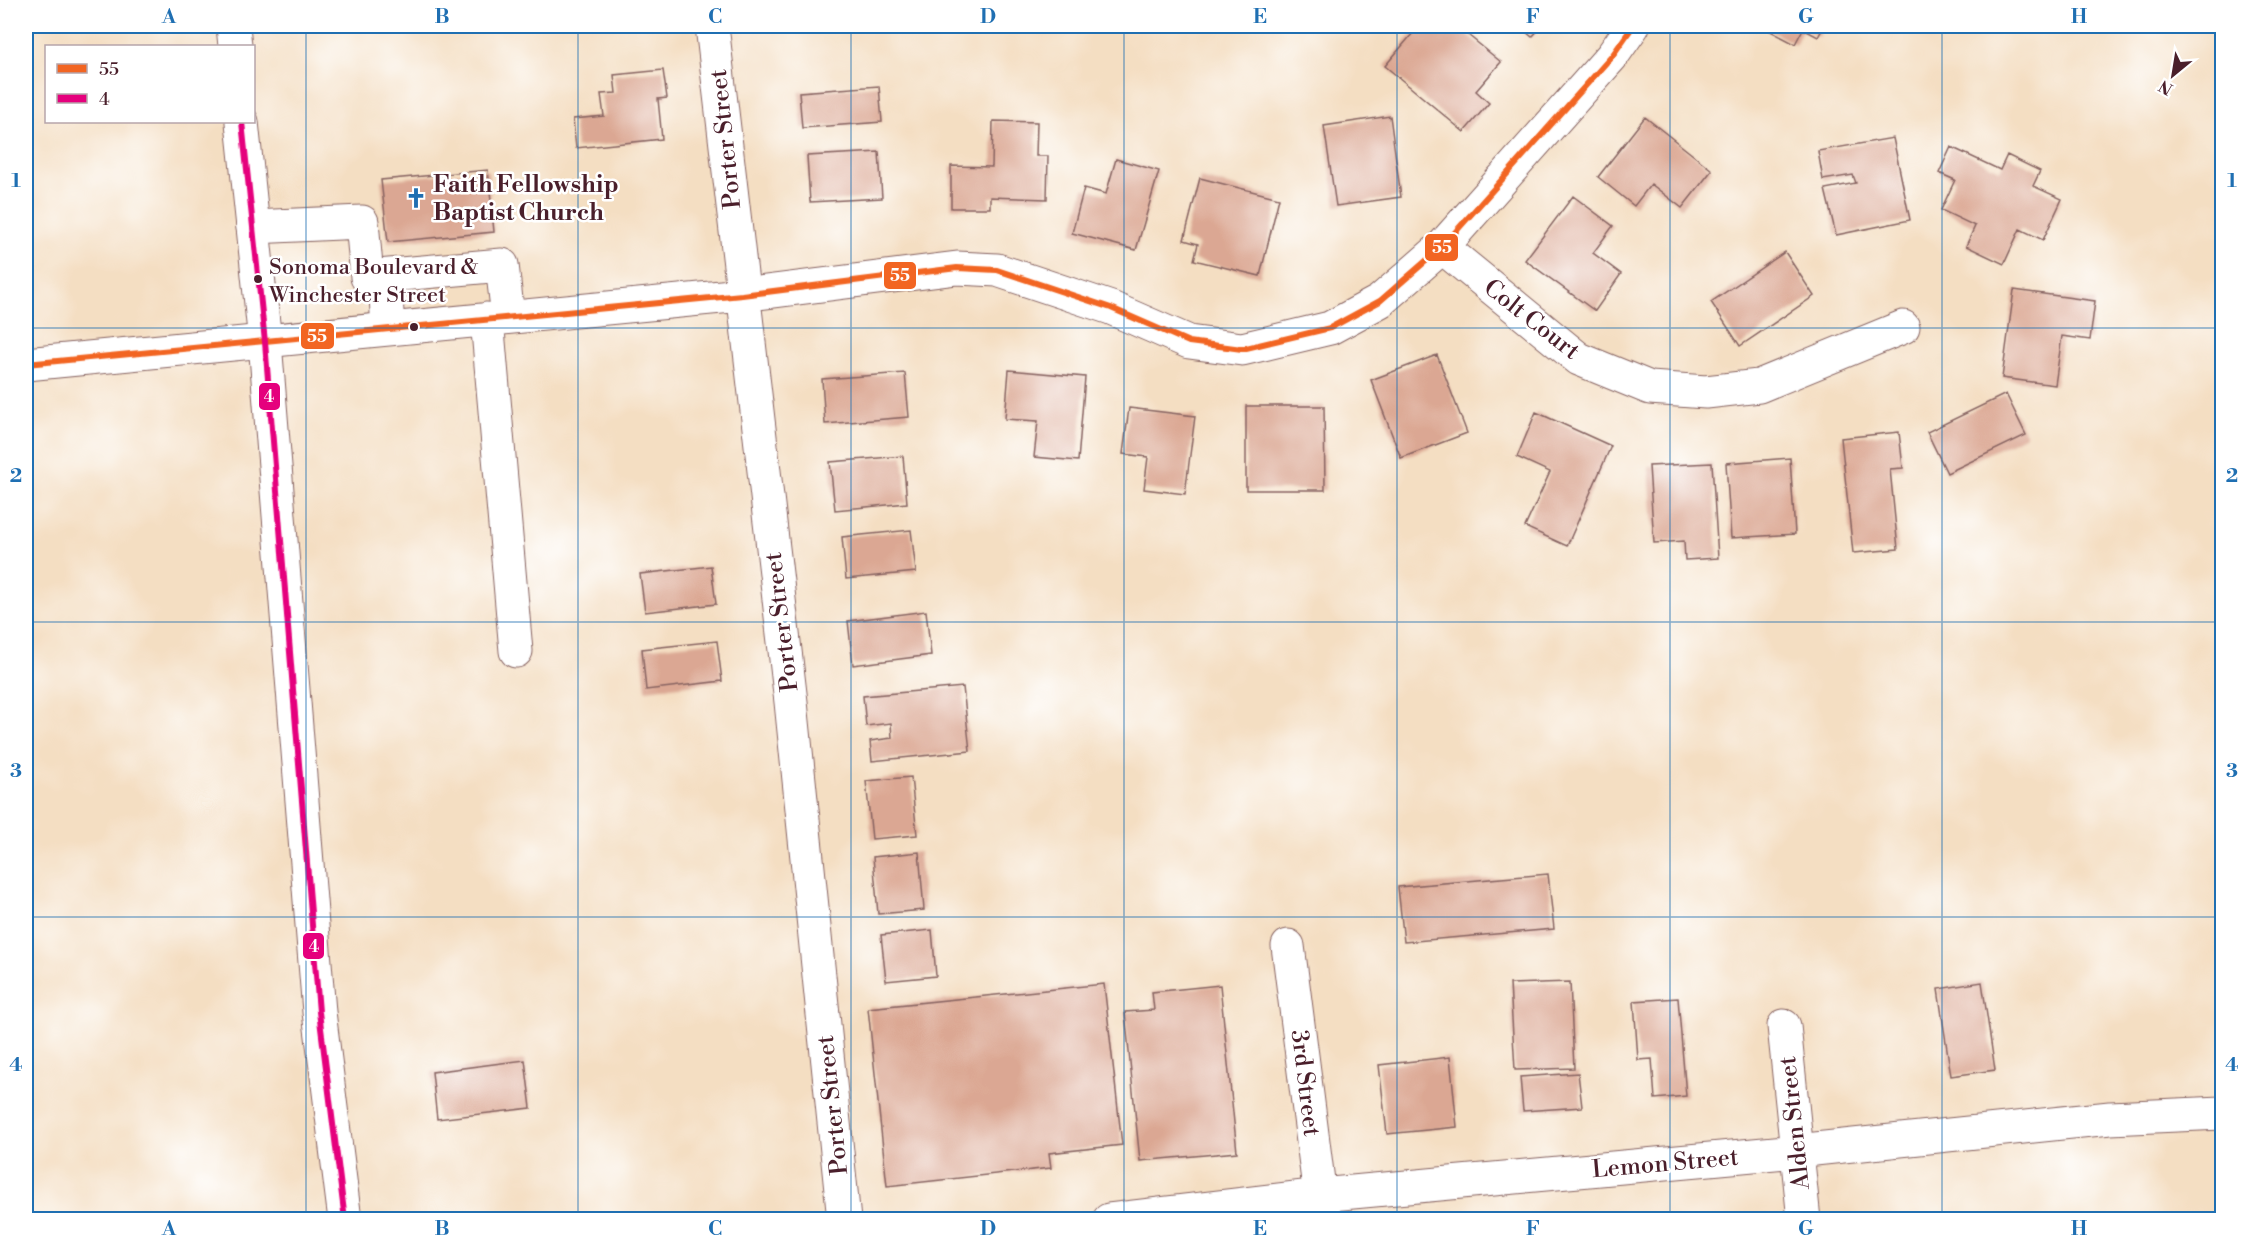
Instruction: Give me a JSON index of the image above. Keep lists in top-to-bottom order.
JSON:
{
  "streets": {
    "street": [
      "Porter Street",
      "Colt Court",
      "3rd Street",
      "Alden Street",
      "Lemon Street"
    ]
  },
  "crossings": [
    ["3rd Street", "Lemon Street"],
    ["Alden Street", "Lemon Street"]
  ],
  "places": {
    "church": ["Faith Fellowship Baptist Church"],
    "other": ["Sonoma Boulevard & Winchester Street"]
  },
  "lines": ["transit line 55", "transit line 4"],
  "legend": ["55", "4"],
  "north": "bottom left",
  "grid": {
    "columns": [
      "A",
      "B",
      "C",
      "D",
      "E",
      "F",
      "G",
      "H"
    ],
    "rows": [
      "1",
      "2",
      "3",
      "4"
    ]
  }
}
